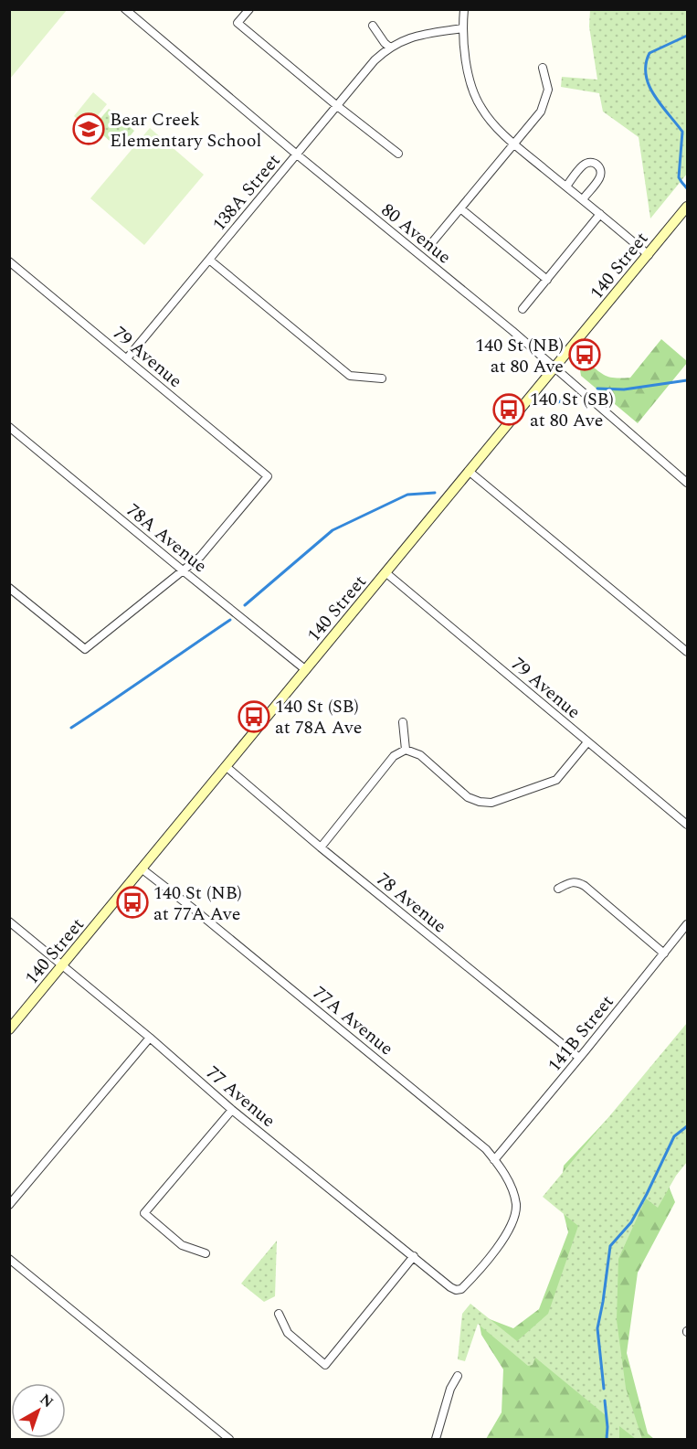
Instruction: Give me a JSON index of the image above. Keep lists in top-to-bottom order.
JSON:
{
  "streets": {
    "main road": ["140 Street"],
    "street": [
      "138A Street",
      "80 Avenue",
      "79 Avenue",
      "78A Avenue",
      "78 Avenue",
      "77A Avenue",
      "141B Street",
      "77 Avenue"
    ]
  },
  "crossings": [
    ["138A Street", "80 Avenue"],
    ["138A Street", "79 Avenue"],
    ["80 Avenue", "140 Street"],
    ["140 Street", "79 Avenue"],
    ["140 Street", "78A Avenue"],
    ["140 Street", "78 Avenue"],
    ["140 Street", "77A Avenue"],
    ["140 Street", "77 Avenue"],
    ["79 Avenue", "78A Avenue"],
    ["78 Avenue", "141B Street"],
    ["77A Avenue", "141B Street"],
    ["77A Avenue", "77 Avenue"]
  ],
  "places": {
    "school or university": ["Bear Creek Elementary School"],
    "bus stop": [
      "140 St (NB) at 80 Ave",
      "140 St (SB) at 80 Ave",
      "140 St (SB) at 78A Ave",
      "140 St (NB) at 77A Ave"
    ]
  },
  "north": "top right"
}
